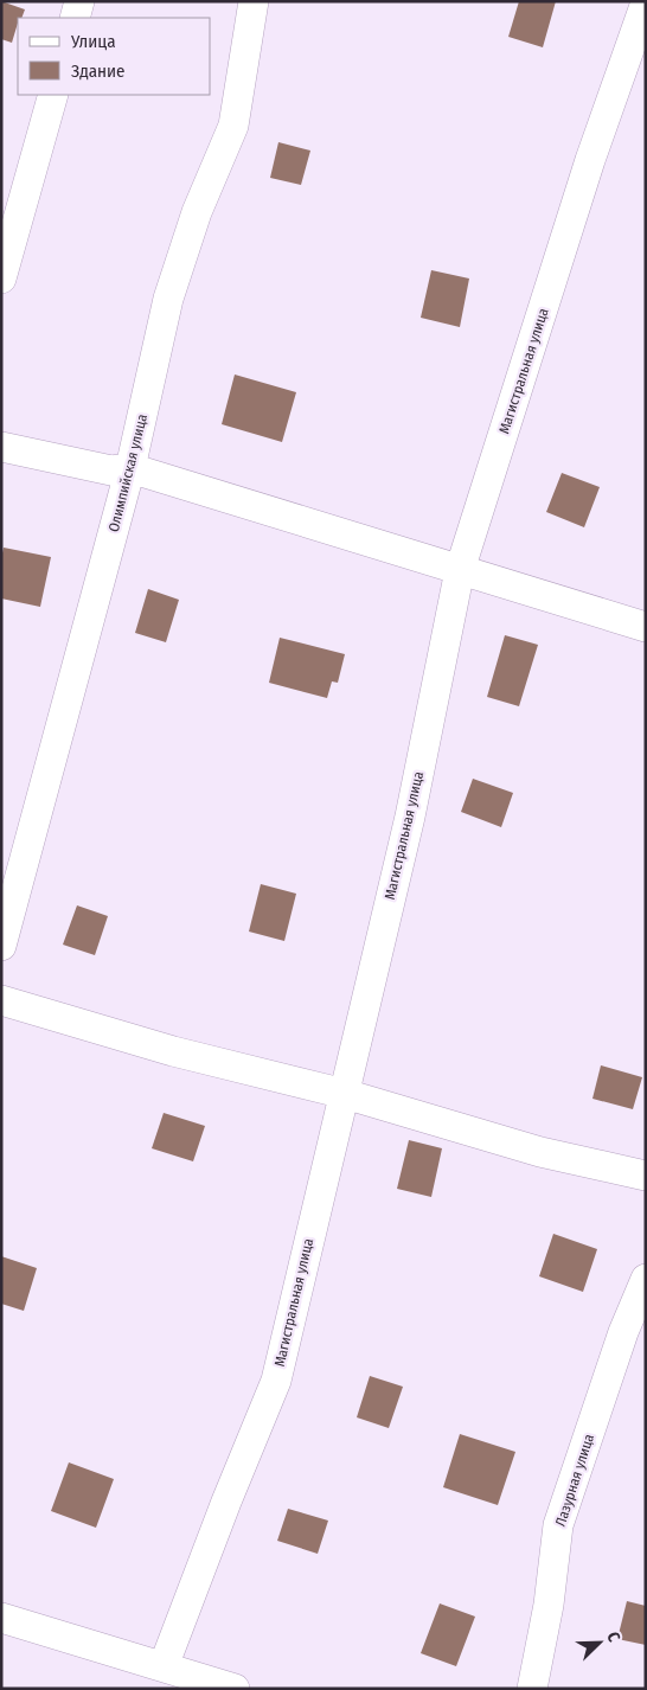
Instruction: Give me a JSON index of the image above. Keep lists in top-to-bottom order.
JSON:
{
  "streets": {
    "street": ["Магистральная улица", "Олимпийская улица", "Лазурная улица"]
  },
  "legend": ["Улица", "Здание"],
  "north": "top right"
}
